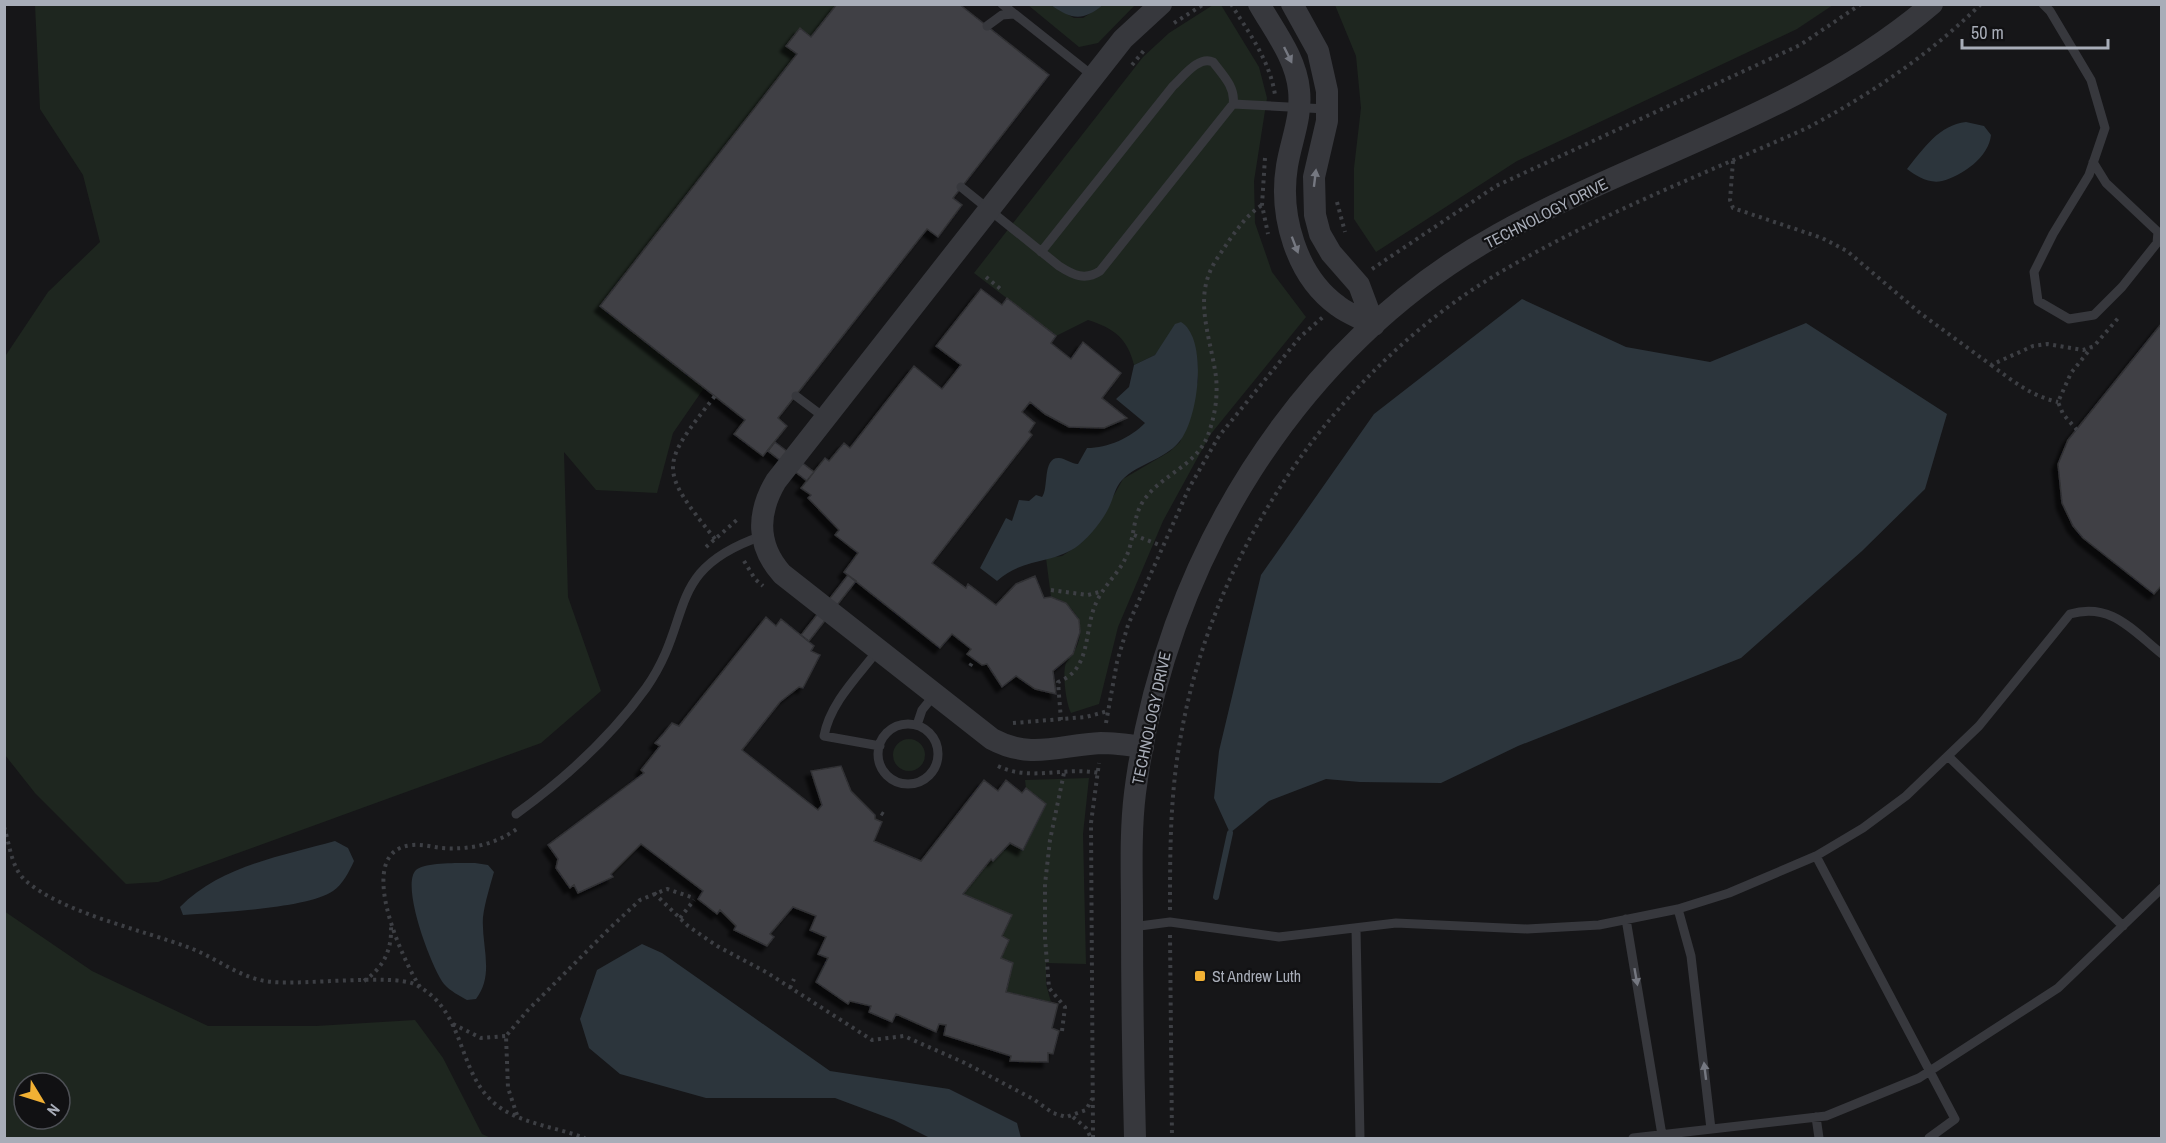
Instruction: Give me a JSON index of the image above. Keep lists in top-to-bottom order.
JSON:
{
  "streets": {
    "street": ["TECHNOLOGY DRIVE"]
  },
  "places": {
    "transit": ["St Andrew Luth"]
  },
  "scale_bar": "50 m",
  "north": "bottom right"
}
